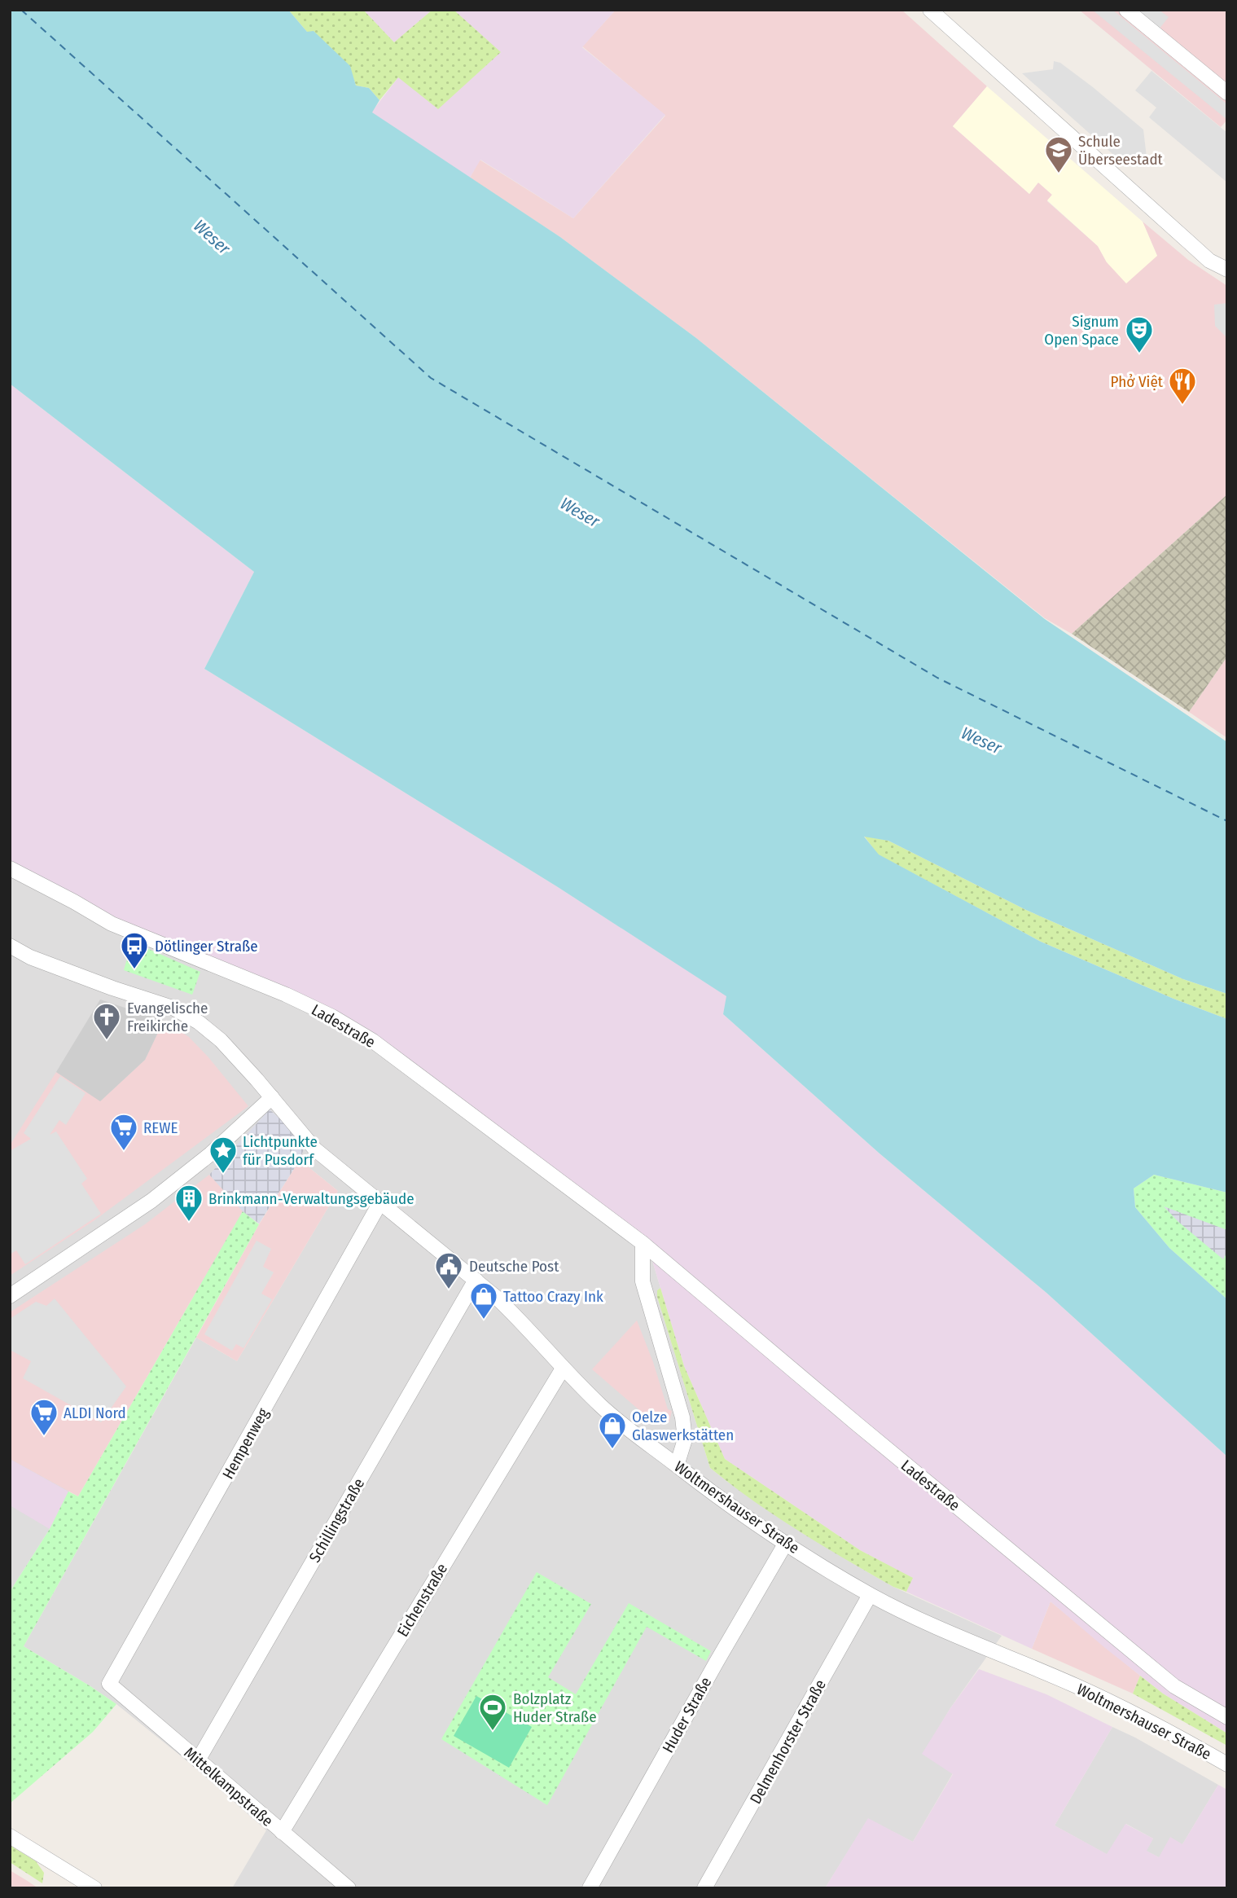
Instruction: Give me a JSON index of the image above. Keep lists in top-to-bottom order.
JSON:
{
  "streets": {
    "street": [
      "Ladestraße",
      "Hempenweg",
      "Woltmershauser Straße",
      "Schillingstraße",
      "Eichenstraße",
      "Huder Straße",
      "Delmenhorster Straße",
      "Mittelkampstraße"
    ]
  },
  "crossings": [
    ["Hempenweg", "Woltmershauser Straße"],
    ["Hempenweg", "Mittelkampstraße"],
    ["Woltmershauser Straße", "Schillingstraße"],
    ["Woltmershauser Straße", "Eichenstraße"],
    ["Woltmershauser Straße", "Huder Straße"],
    ["Woltmershauser Straße", "Delmenhorster Straße"],
    ["Schillingstraße", "Mittelkampstraße"],
    ["Eichenstraße", "Mittelkampstraße"]
  ],
  "water": ["Weser"],
  "places": {
    "school or university": ["Schule Überseestadt"],
    "theatre": ["Signum Open Space"],
    "restaurant": ["Phở Việt"],
    "bus stop": ["Dötlinger Straße"],
    "church": ["Evangelische Freikirche"],
    "supermarket": ["REWE", "ALDI Nord"],
    "place": ["Lichtpunkte für Pusdorf"],
    "building": ["Brinkmann-Verwaltungsgebäude"],
    "public building": ["Deutsche Post"],
    "shop": ["Tattoo Crazy Ink", "Oelze Glaswerkstätten"],
    "sports": ["Bolzplatz Huder Straße"]
  }
}
